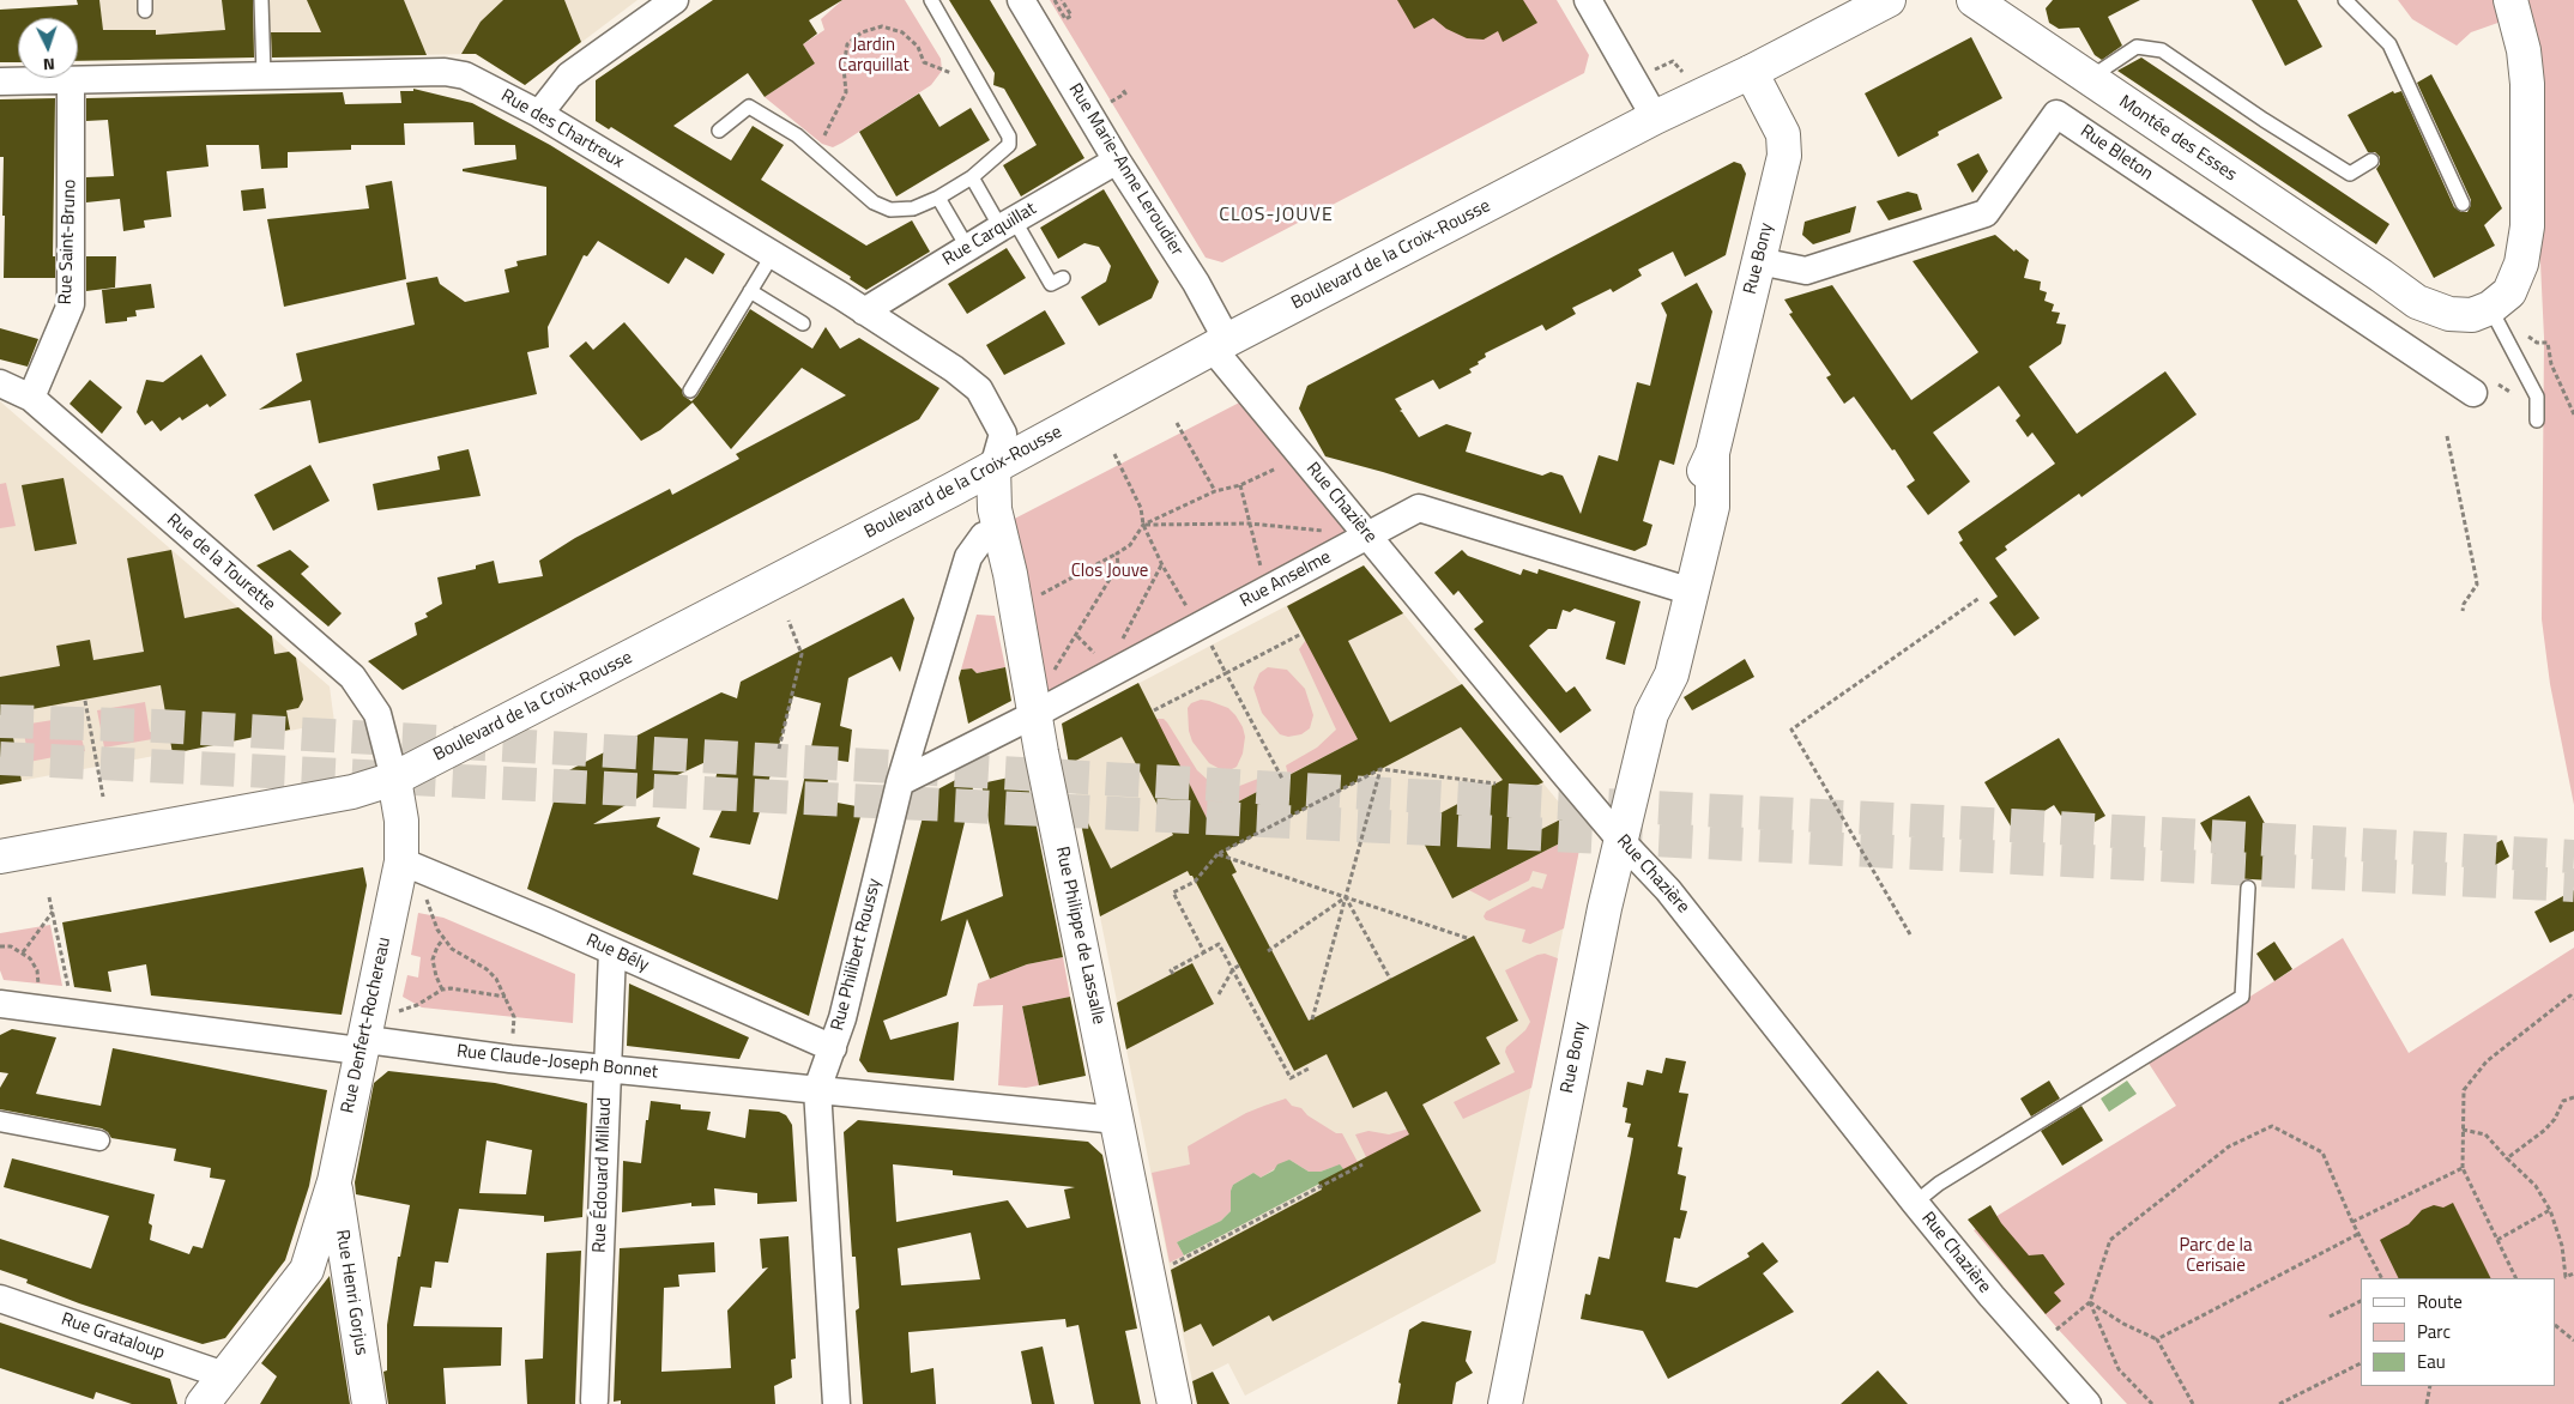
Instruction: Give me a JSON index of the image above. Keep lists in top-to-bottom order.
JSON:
{
  "streets": {
    "street": [
      "Rue des Chartreux",
      "Montée des Esses",
      "Rue Bleton",
      "Rue Marie-Anne Leroudier",
      "Rue Carquillat",
      "Rue Saint-Bruno",
      "Boulevard de la Croix-Rousse",
      "Rue Bony",
      "Rue Chazière",
      "Rue de la Tourette",
      "Rue Anselme",
      "Rue Philippe de Lassalle",
      "Rue Bély",
      "Rue Philibert Roussy",
      "Rue Denfert-Rochereau",
      "Rue Claude-Joseph Bonnet",
      "Rue Édouard Millaud",
      "Rue Henri Gorjus",
      "Rue Grataloup"
    ]
  },
  "crossings": [
    ["Rue des Chartreux", "Rue Carquillat"],
    ["Rue des Chartreux", "Rue Saint-Bruno"],
    ["Rue des Chartreux", "Boulevard de la Croix-Rousse"],
    ["Rue des Chartreux", "Rue Philippe de Lassalle"],
    ["Rue Bleton", "Rue Bony"],
    ["Rue Marie-Anne Leroudier", "Rue Carquillat"],
    ["Rue Marie-Anne Leroudier", "Boulevard de la Croix-Rousse"],
    ["Rue Marie-Anne Leroudier", "Rue Chazière"],
    ["Rue Saint-Bruno", "Rue de la Tourette"],
    ["Boulevard de la Croix-Rousse", "Rue Bony"],
    ["Boulevard de la Croix-Rousse", "Rue Chazière"],
    ["Boulevard de la Croix-Rousse", "Rue de la Tourette"],
    ["Boulevard de la Croix-Rousse", "Rue Philippe de Lassalle"],
    ["Boulevard de la Croix-Rousse", "Rue Denfert-Rochereau"],
    ["Rue Bony", "Rue Chazière"],
    ["Rue Bony", "Rue Anselme"],
    ["Rue Chazière", "Rue Anselme"],
    ["Rue de la Tourette", "Rue Denfert-Rochereau"],
    ["Rue Anselme", "Rue Philippe de Lassalle"],
    ["Rue Anselme", "Rue Philibert Roussy"],
    ["Rue Philippe de Lassalle", "Rue Philibert Roussy"],
    ["Rue Philippe de Lassalle", "Rue Claude-Joseph Bonnet"],
    ["Rue Bély", "Rue Philibert Roussy"],
    ["Rue Bély", "Rue Denfert-Rochereau"],
    ["Rue Bély", "Rue Édouard Millaud"],
    ["Rue Philibert Roussy", "Rue Claude-Joseph Bonnet"],
    ["Rue Denfert-Rochereau", "Rue Claude-Joseph Bonnet"],
    ["Rue Denfert-Rochereau", "Rue Henri Gorjus"],
    ["Rue Denfert-Rochereau", "Rue Grataloup"],
    ["Rue Claude-Joseph Bonnet", "Rue Édouard Millaud"]
  ],
  "districts": ["CLOS-JOUVE"],
  "parks": ["Jardin Carquillat", "Clos Jouve", "Parc de la Cerisaie"],
  "legend": ["Route", "Parc", "Eau"],
  "north": "bottom"
}
